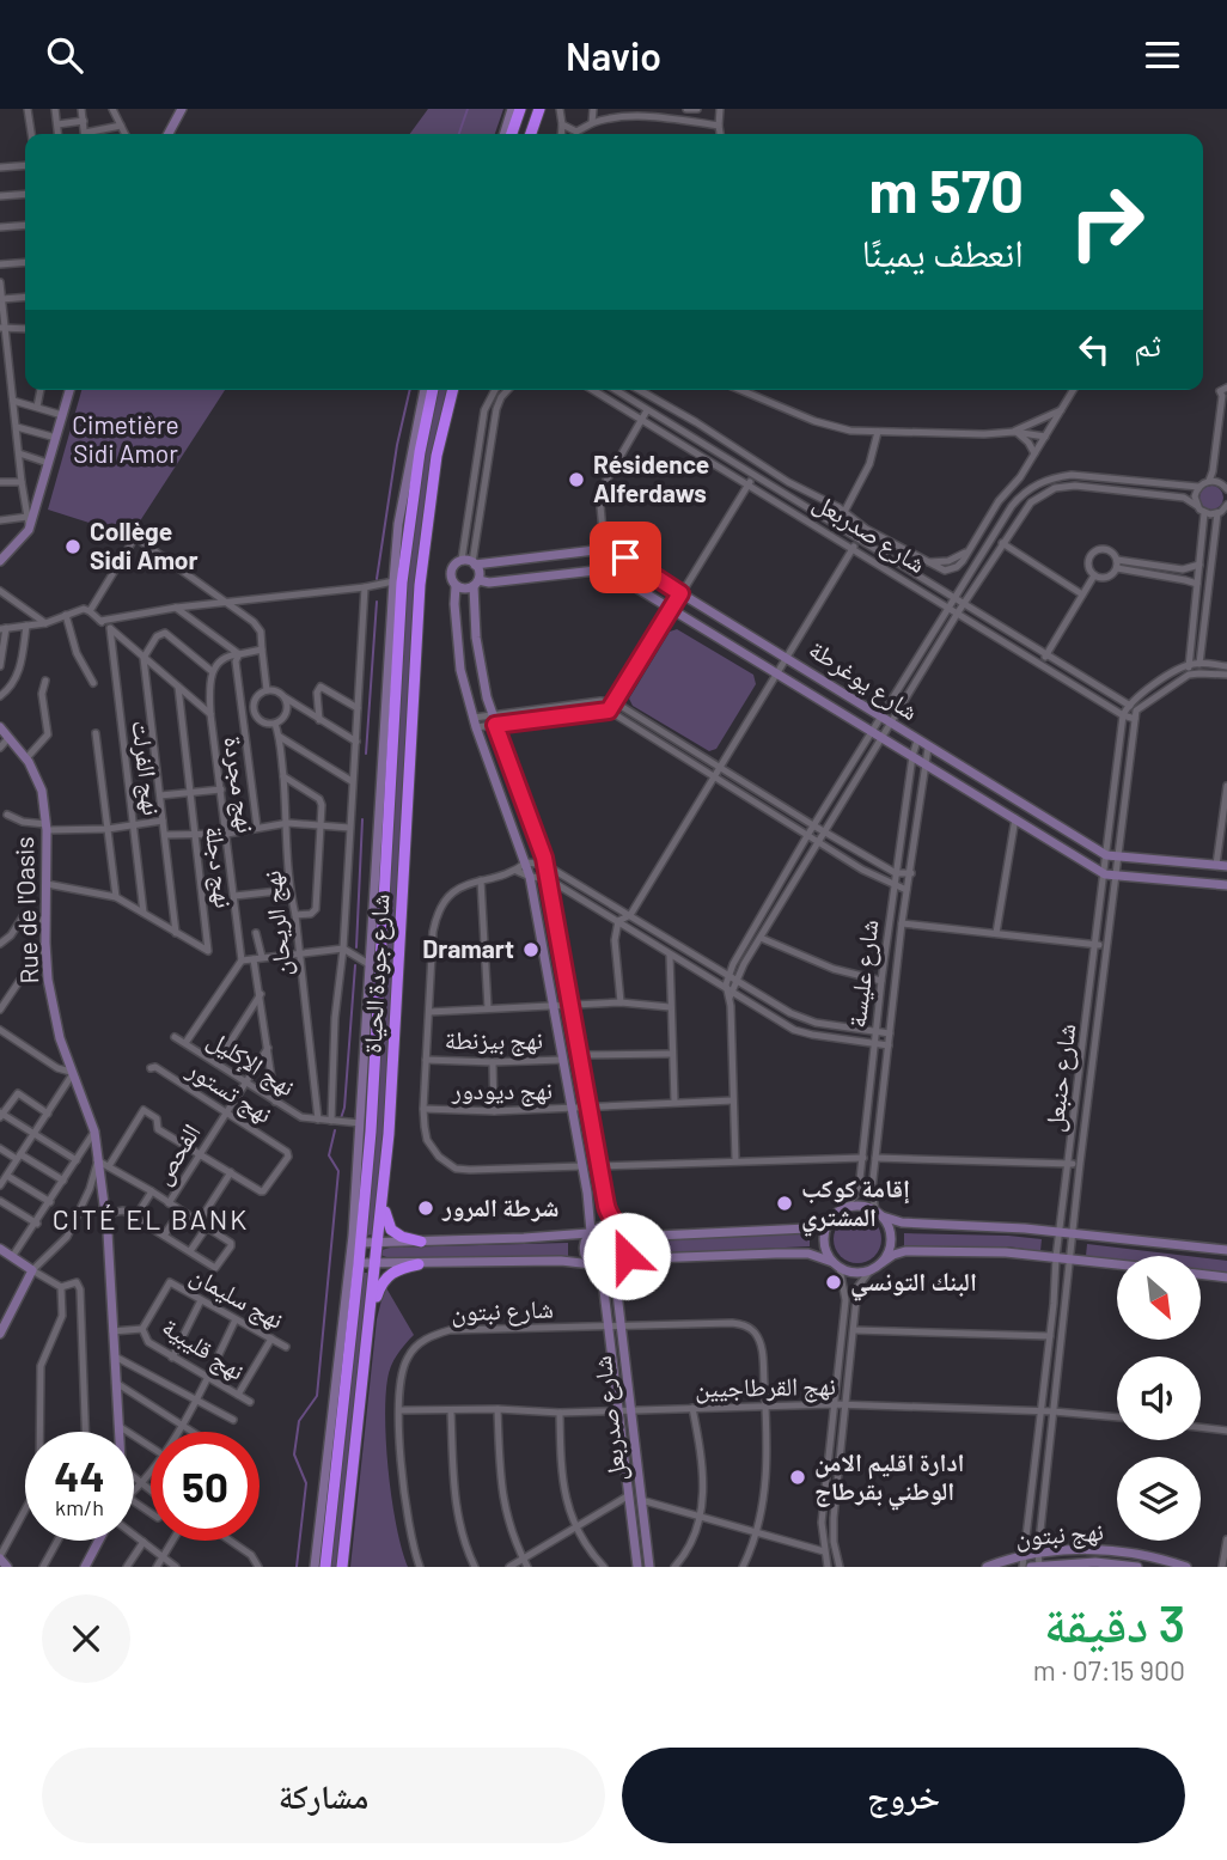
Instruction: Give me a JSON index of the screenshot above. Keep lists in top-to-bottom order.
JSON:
{
  "streets": {
    "highway": ["شارع جودة الحياة"],
    "street": [
      "شارع صدربعل",
      "شارع يوغرطة",
      "نهج الفرلت",
      "نهج مجردة",
      "نهج دجلة",
      "Rue de l'Oasis",
      "نهج الريحان",
      "شارع عليسة",
      "نهج بيزنطة",
      "نهج الإكليل",
      "شارع حنبعل",
      "نهج ديودور",
      "نهج تستور",
      "الفحص",
      "نهج سليمان",
      "شارع نبتون",
      "نهج قليبية",
      "نهج القرطاجيين",
      "نهج نبتون"
    ]
  },
  "crossings": [
    ["شارع صدربعل", "شارع حنبعل"],
    ["شارع صدربعل", "شارع نبتون"],
    ["شارع صدربعل", "نهج القرطاجيين"],
    ["شارع يوغرطة", "شارع عليسة"],
    ["شارع يوغرطة", "شارع حنبعل"],
    ["نهج الفرلت", "نهج مجردة"],
    ["نهج مجردة", "نهج دجلة"],
    ["نهج الريحان", "نهج الإكليل"],
    ["نهج الإكليل", "الفحص"],
    ["شارع حنبعل", "نهج القرطاجيين"],
    ["شارع حنبعل", "نهج نبتون"],
    ["نهج تستور", "الفحص"],
    ["نهج سليمان", "نهج قليبية"],
    ["شارع نبتون", "نهج القرطاجيين"]
  ],
  "districts": ["CITÉ EL BANK"],
  "parks": ["Cimetière Sidi Amor"],
  "places": [
    "Résidence Alferdaws",
    "Collège Sidi Amor",
    "Dramart",
    "إقامة كوكب المشتري",
    "شرطة المرور",
    "البنك التونسي",
    "ادارة اقليم الامن الوطني بقرطاج"
  ],
  "north": "bottom right",
  "page": {
    "header": "Navio",
    "turn": ["570 m", "انعطف يمينًا"],
    "then": "ثم",
    "speed": "44 km/h",
    "limit": "50",
    "heading": ["3 دقيقة", "900 m · 07:15"],
    "buttons": ["خروج", "مشاركة"]
  }
}
